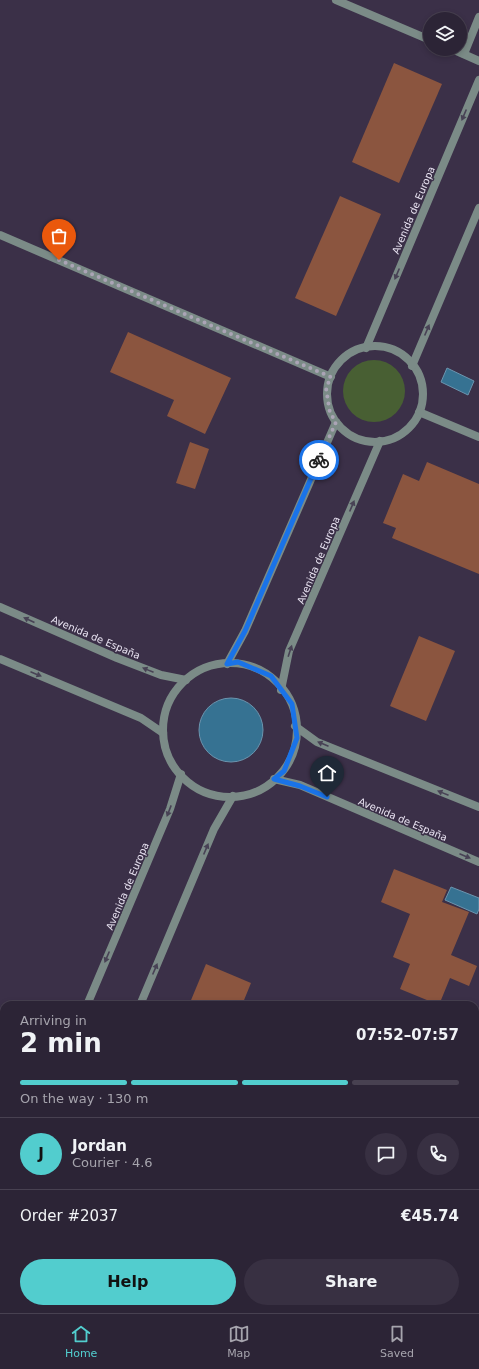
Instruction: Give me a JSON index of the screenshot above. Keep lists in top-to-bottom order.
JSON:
{
  "streets": {
    "street": ["Avenida de Europa", "Avenida de España"]
  },
  "crossings": [
    ["Avenida de Europa", "Avenida de España"]
  ],
  "page": {
    "heading": ["2 min", "Arriving in", "07:52–07:57"],
    "panel": [
      "Jordan",
      "Courier · 4.6",
      "Order #2037",
      "€45.74"
    ],
    "bar": "On the way · 130 m",
    "round": "J",
    "buttons": ["Help", "Share"],
    "tabs": ["Home", "Map", "Saved"]
  }
}
